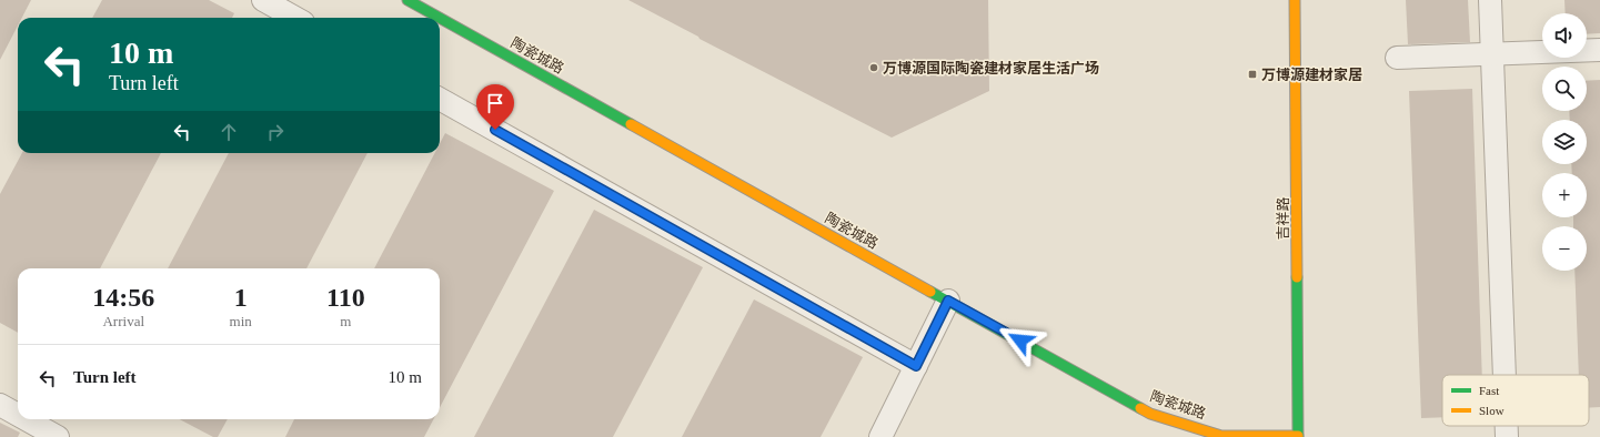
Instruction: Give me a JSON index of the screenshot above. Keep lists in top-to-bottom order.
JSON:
{
  "streets": {
    "street": ["陶瓷城路", "吉祥路"]
  },
  "crossings": [
    ["陶瓷城路", "吉祥路"]
  ],
  "places": {
    "other": ["万博源国际陶瓷建材家居生活广场"],
    "transit": ["万博源建材家居"]
  },
  "legend": ["Fast", "Slow"],
  "page": {
    "map_buttons": ["+", "−"],
    "turn": ["10 m", "Turn left"],
    "eta": [
      "14:56",
      "Arrival",
      "1",
      "min",
      "110",
      "m"
    ],
    "list": [
      {
        "name": "Turn left",
        "value": "10 m"
      }
    ]
  }
}
